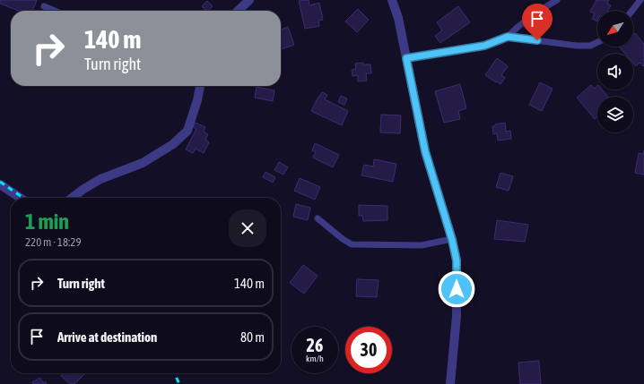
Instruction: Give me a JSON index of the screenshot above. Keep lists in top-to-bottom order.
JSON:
{
  "north": "bottom left",
  "page": {
    "turn": ["140 m", "Turn right"],
    "heading": ["1 min", "220 m · 18:29"],
    "list": [
      {
        "name": "Turn right",
        "value": "140 m"
      },
      {
        "name": "Arrive at destination",
        "value": "80 m"
      }
    ],
    "speed": "26 km/h",
    "limit": "30"
  }
}
